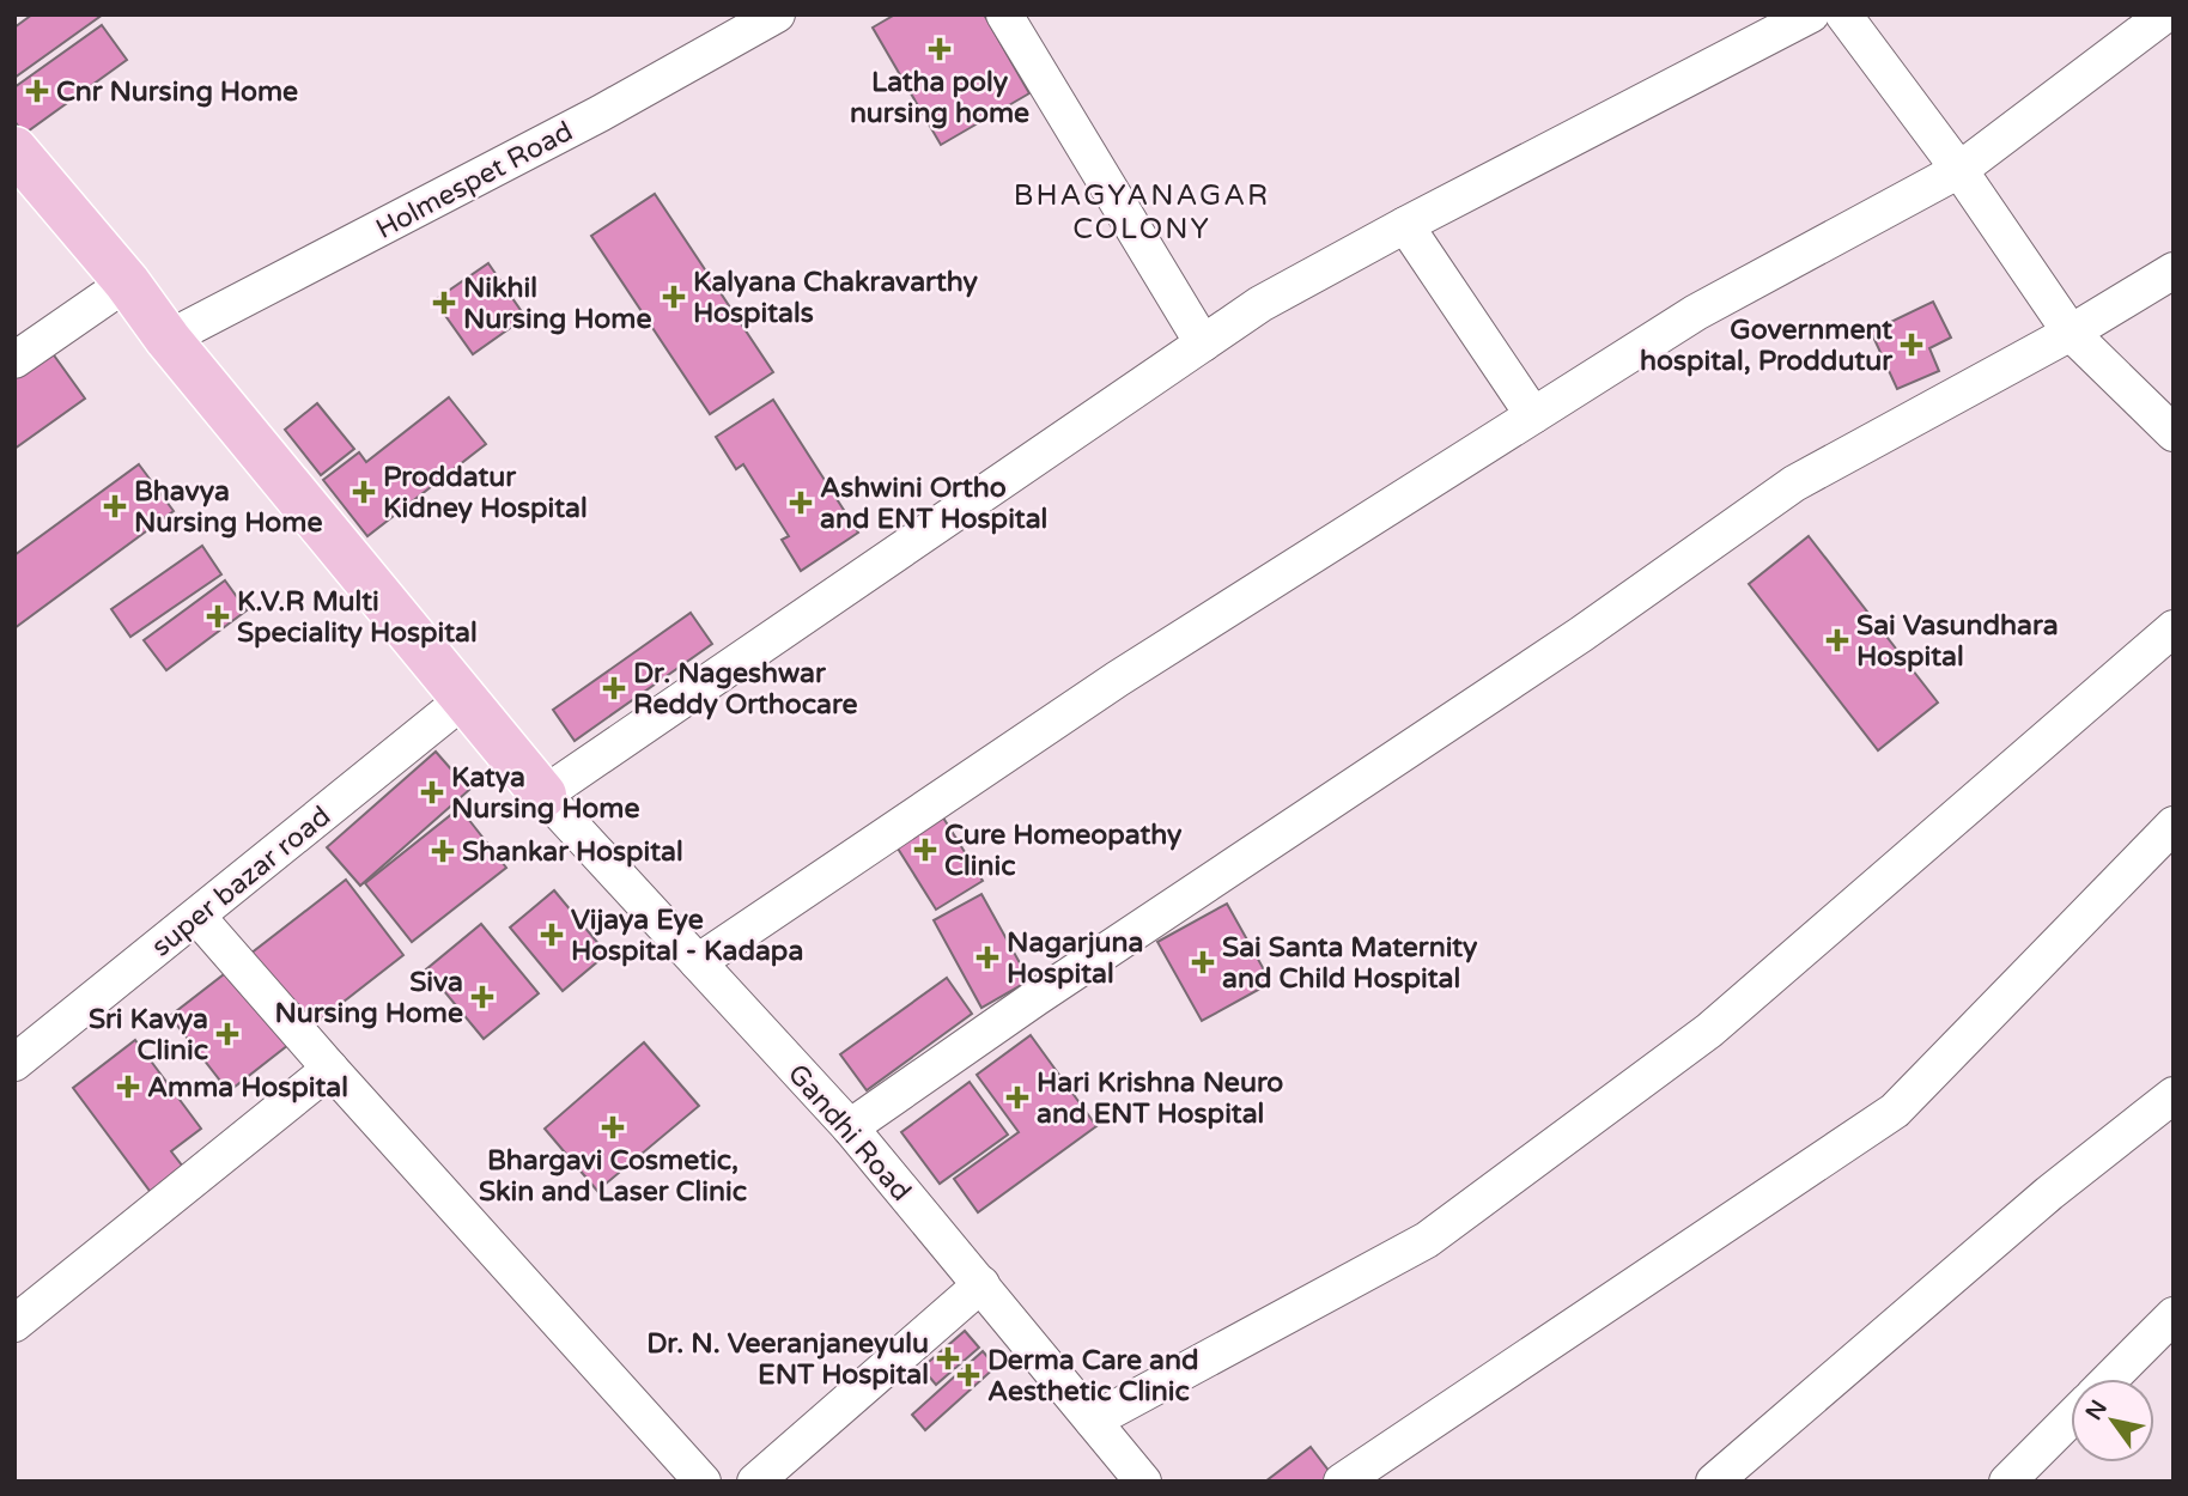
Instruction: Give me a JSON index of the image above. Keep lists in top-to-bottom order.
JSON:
{
  "streets": {
    "street": ["Holmespet Road", "super bazar road", "Gandhi Road"]
  },
  "districts": ["BHAGYANAGAR COLONY"],
  "places": {
    "health": [
      "Latha poly nursing home",
      "Cnr Nursing Home",
      "Kalyana Chakravarthy Hospitals",
      "Nikhil Nursing Home",
      "Government hospital, Proddutur",
      "Proddatur Kidney Hospital",
      "Ashwini Ortho and ENT Hospital",
      "Bhavya Nursing Home",
      "K.V.R Multi Speciality Hospital",
      "Sai Vasundhara Hospital",
      "Dr. Nageshwar Reddy Orthocare",
      "Katya Nursing Home",
      "Cure Homeopathy Clinic",
      "Shankar Hospital",
      "Vijaya Eye Hospital - Kadapa",
      "Nagarjuna Hospital",
      "Sai Santa Maternity and Child Hospital",
      "Siva Nursing Home",
      "Sri Kavya Clinic",
      "Amma Hospital",
      "Hari Krishna Neuro and ENT Hospital",
      "Bhargavi Cosmetic, Skin and Laser Clinic",
      "Dr. N. Veeranjaneyulu ENT Hospital",
      "Derma Care and Aesthetic Clinic"
    ]
  },
  "north": "top left"
}
